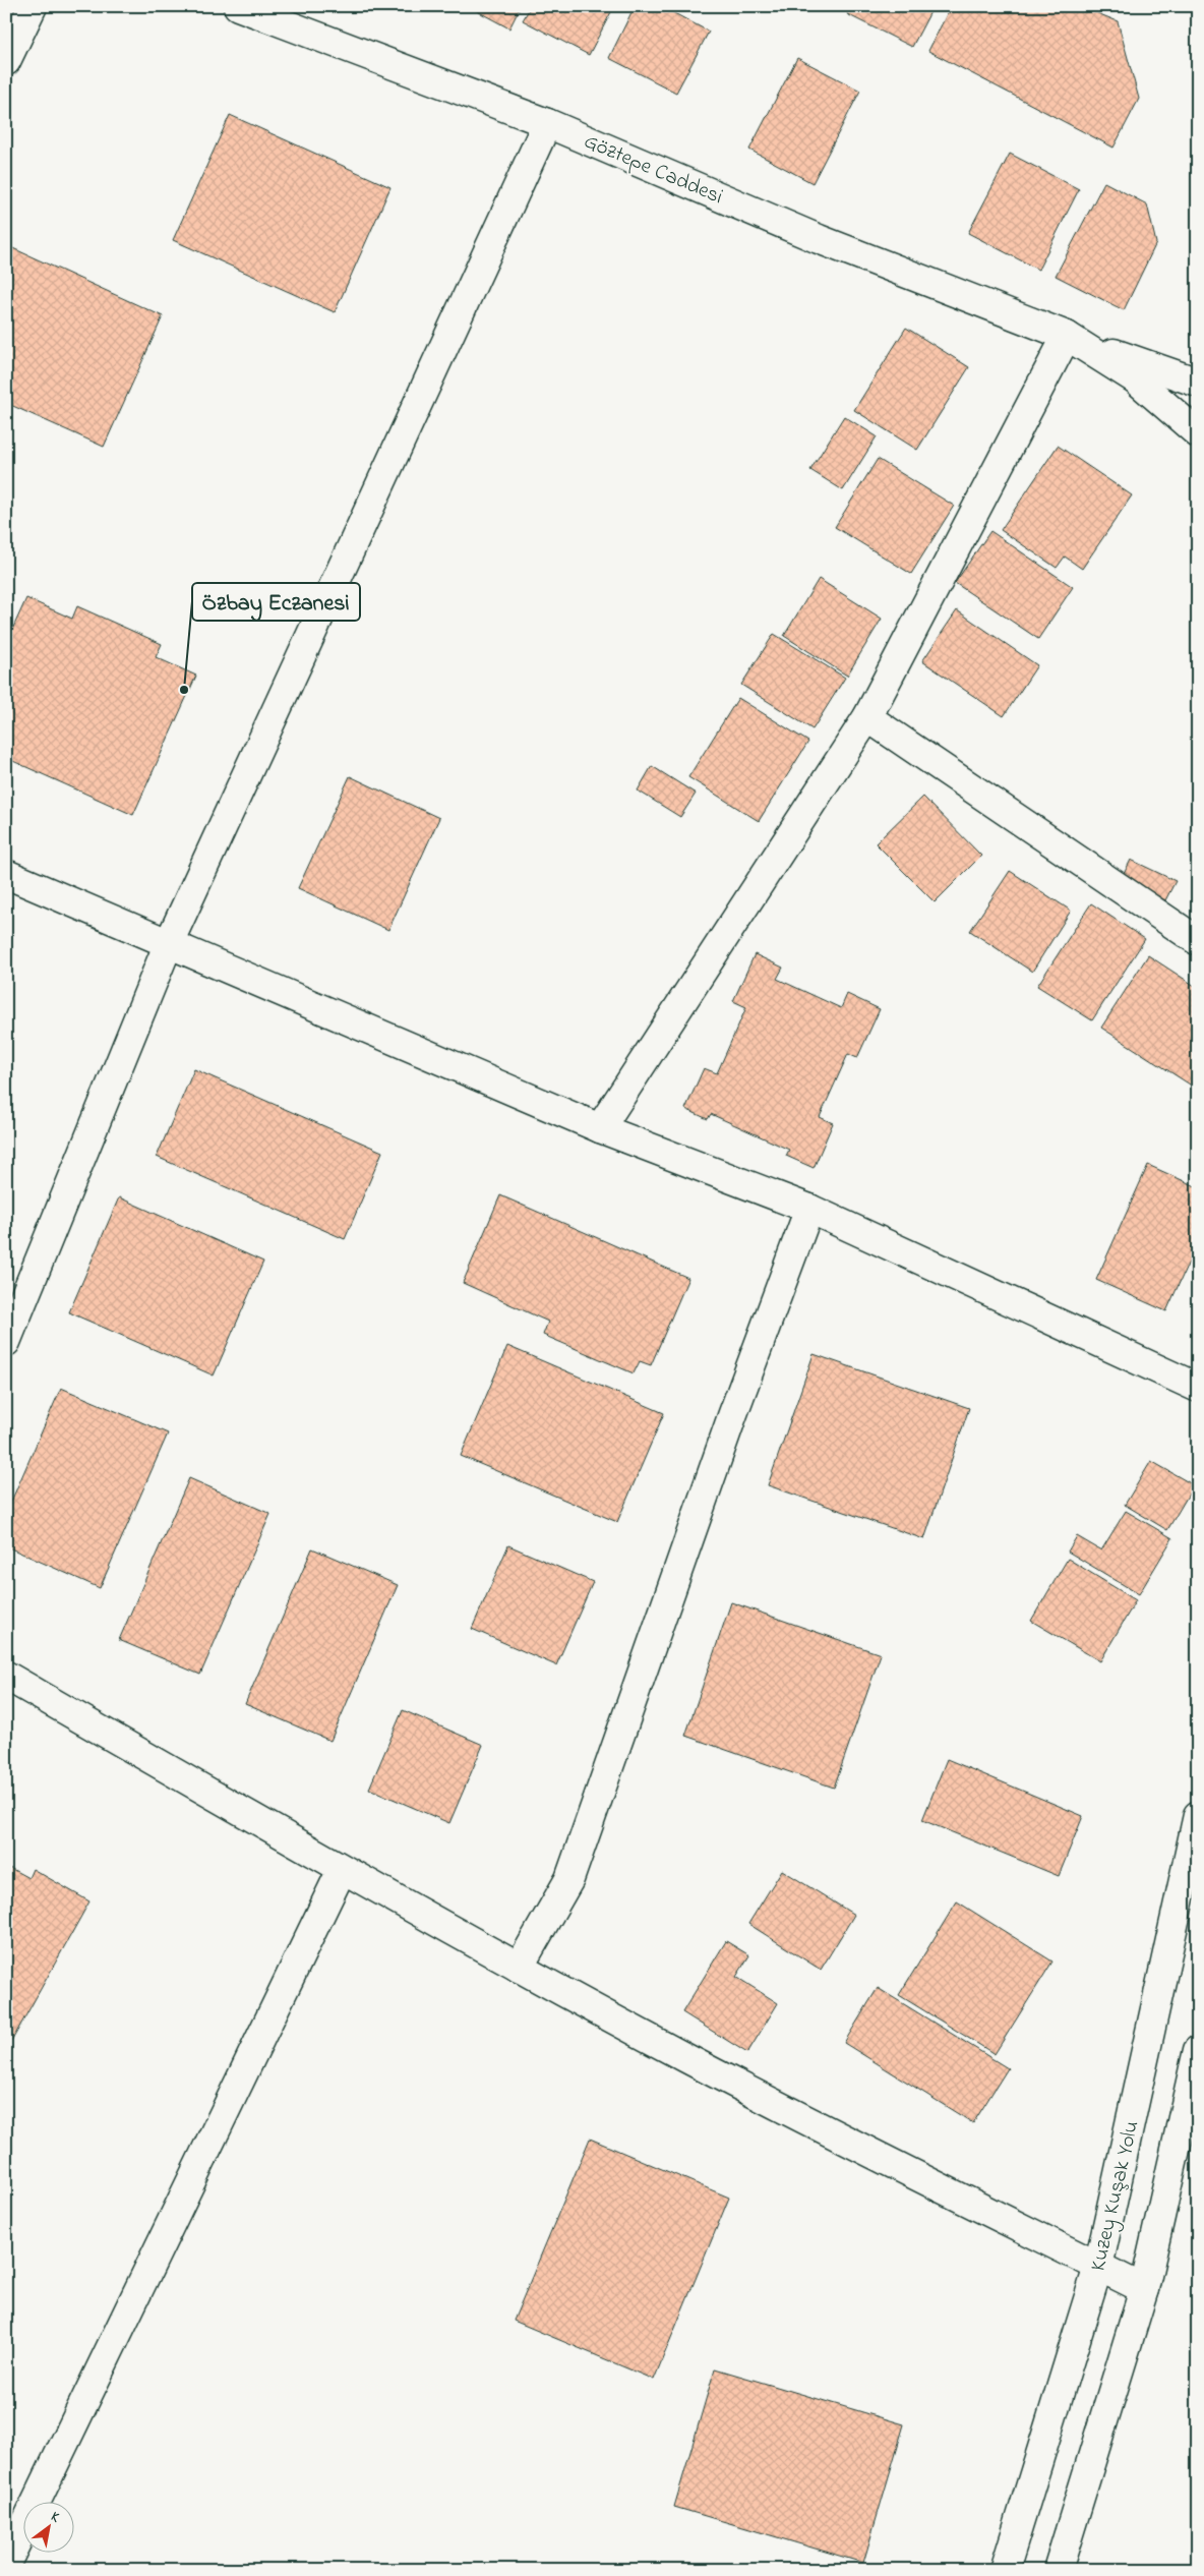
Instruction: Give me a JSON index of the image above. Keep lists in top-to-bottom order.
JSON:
{
  "streets": {
    "street": ["Göztepe Caddesi", "Kuzey Kuşak Yolu"]
  },
  "places": ["Özbay Eczanesi"],
  "north": "top right"
}
